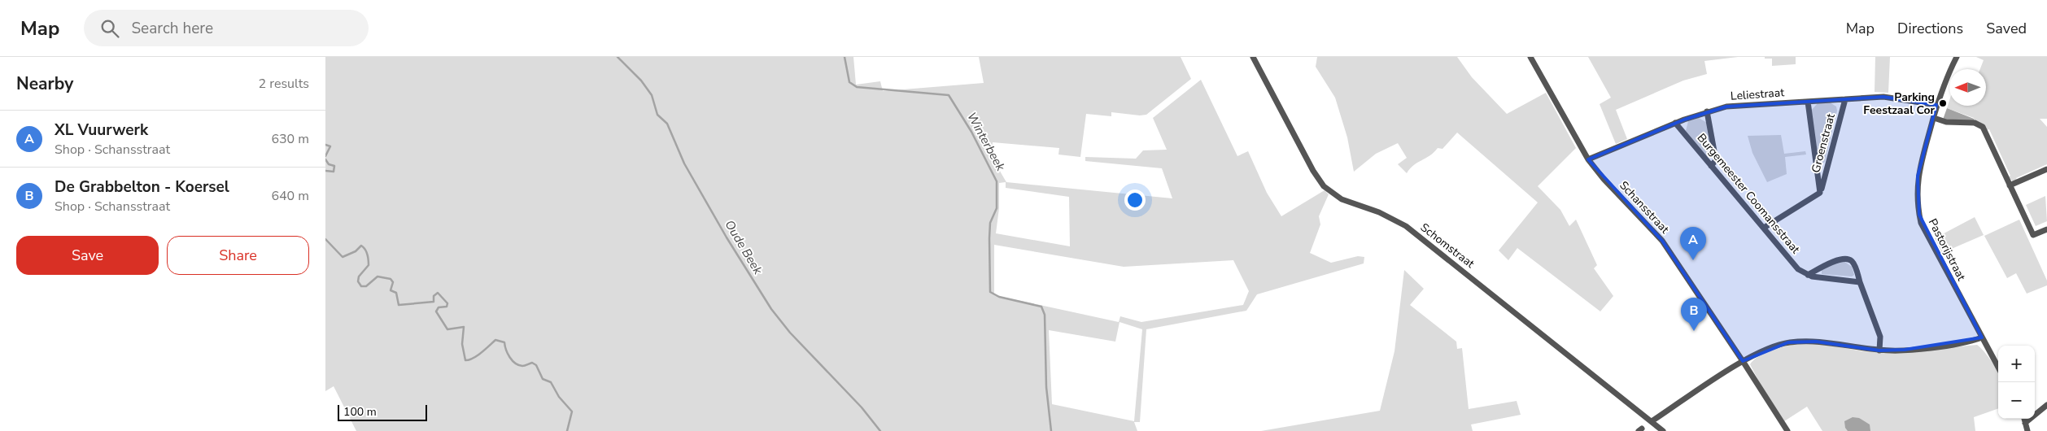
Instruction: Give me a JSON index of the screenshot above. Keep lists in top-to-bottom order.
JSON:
{
  "streets": {
    "street": [
      "Leliestraat",
      "Groenstraat",
      "Burgemeester Coomansstraat",
      "Schansstraat",
      "Schomstraat",
      "Pastorijstraat"
    ]
  },
  "crossings": [
    ["Leliestraat", "Groenstraat"],
    ["Leliestraat", "Burgemeester Coomansstraat"],
    ["Leliestraat", "Schansstraat"],
    ["Leliestraat", "Pastorijstraat"]
  ],
  "water": ["Winterbeek", "Oude Beek"],
  "places": ["Parking Feestzaal Cor"],
  "scale_bar": "100 m",
  "north": "left",
  "page": {
    "header": "Map",
    "search": "Search here",
    "nav": ["Map", "Directions", "Saved"],
    "heading": ["Nearby", "2 results"],
    "list": [
      {
        "mark": "A",
        "name": "XL Vuurwerk",
        "note": "Shop · Schansstraat",
        "value": "630 m"
      },
      {
        "mark": "B",
        "name": "De Grabbelton - Koersel",
        "note": "Shop · Schansstraat",
        "value": "640 m"
      }
    ],
    "buttons": ["Save", "Share"],
    "pins": ["A", "B"],
    "map_buttons": ["+", "−"],
    "scale": "100 m"
  }
}
